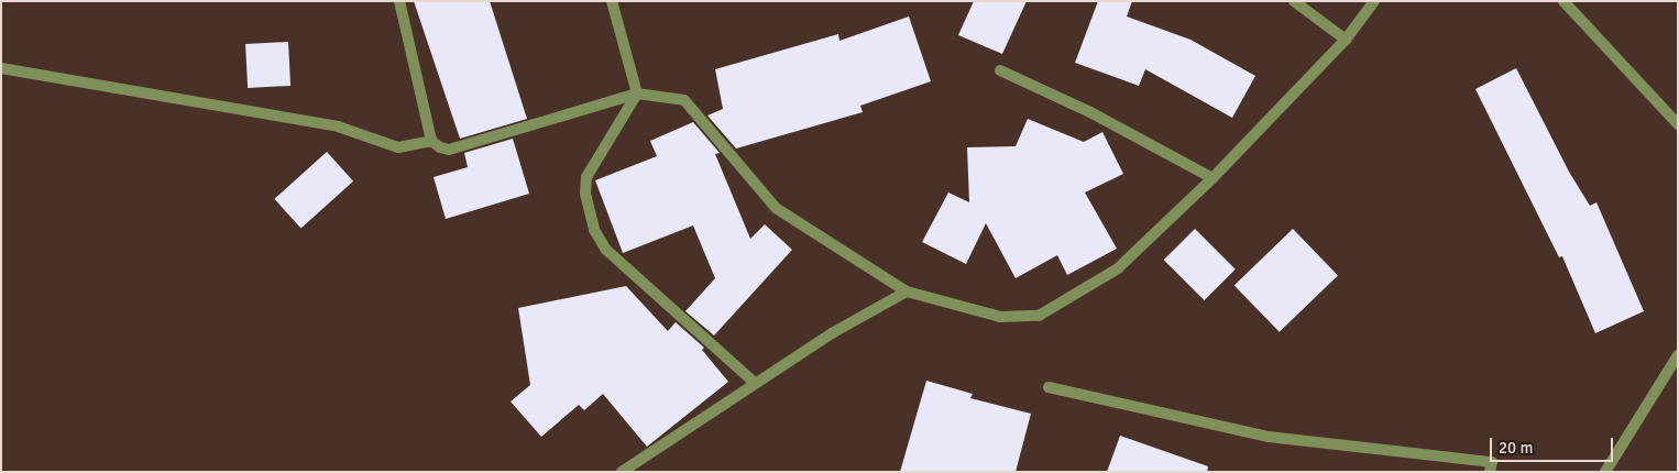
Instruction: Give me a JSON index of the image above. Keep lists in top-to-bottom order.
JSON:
{
  "scale_bar": "20 m"
}
